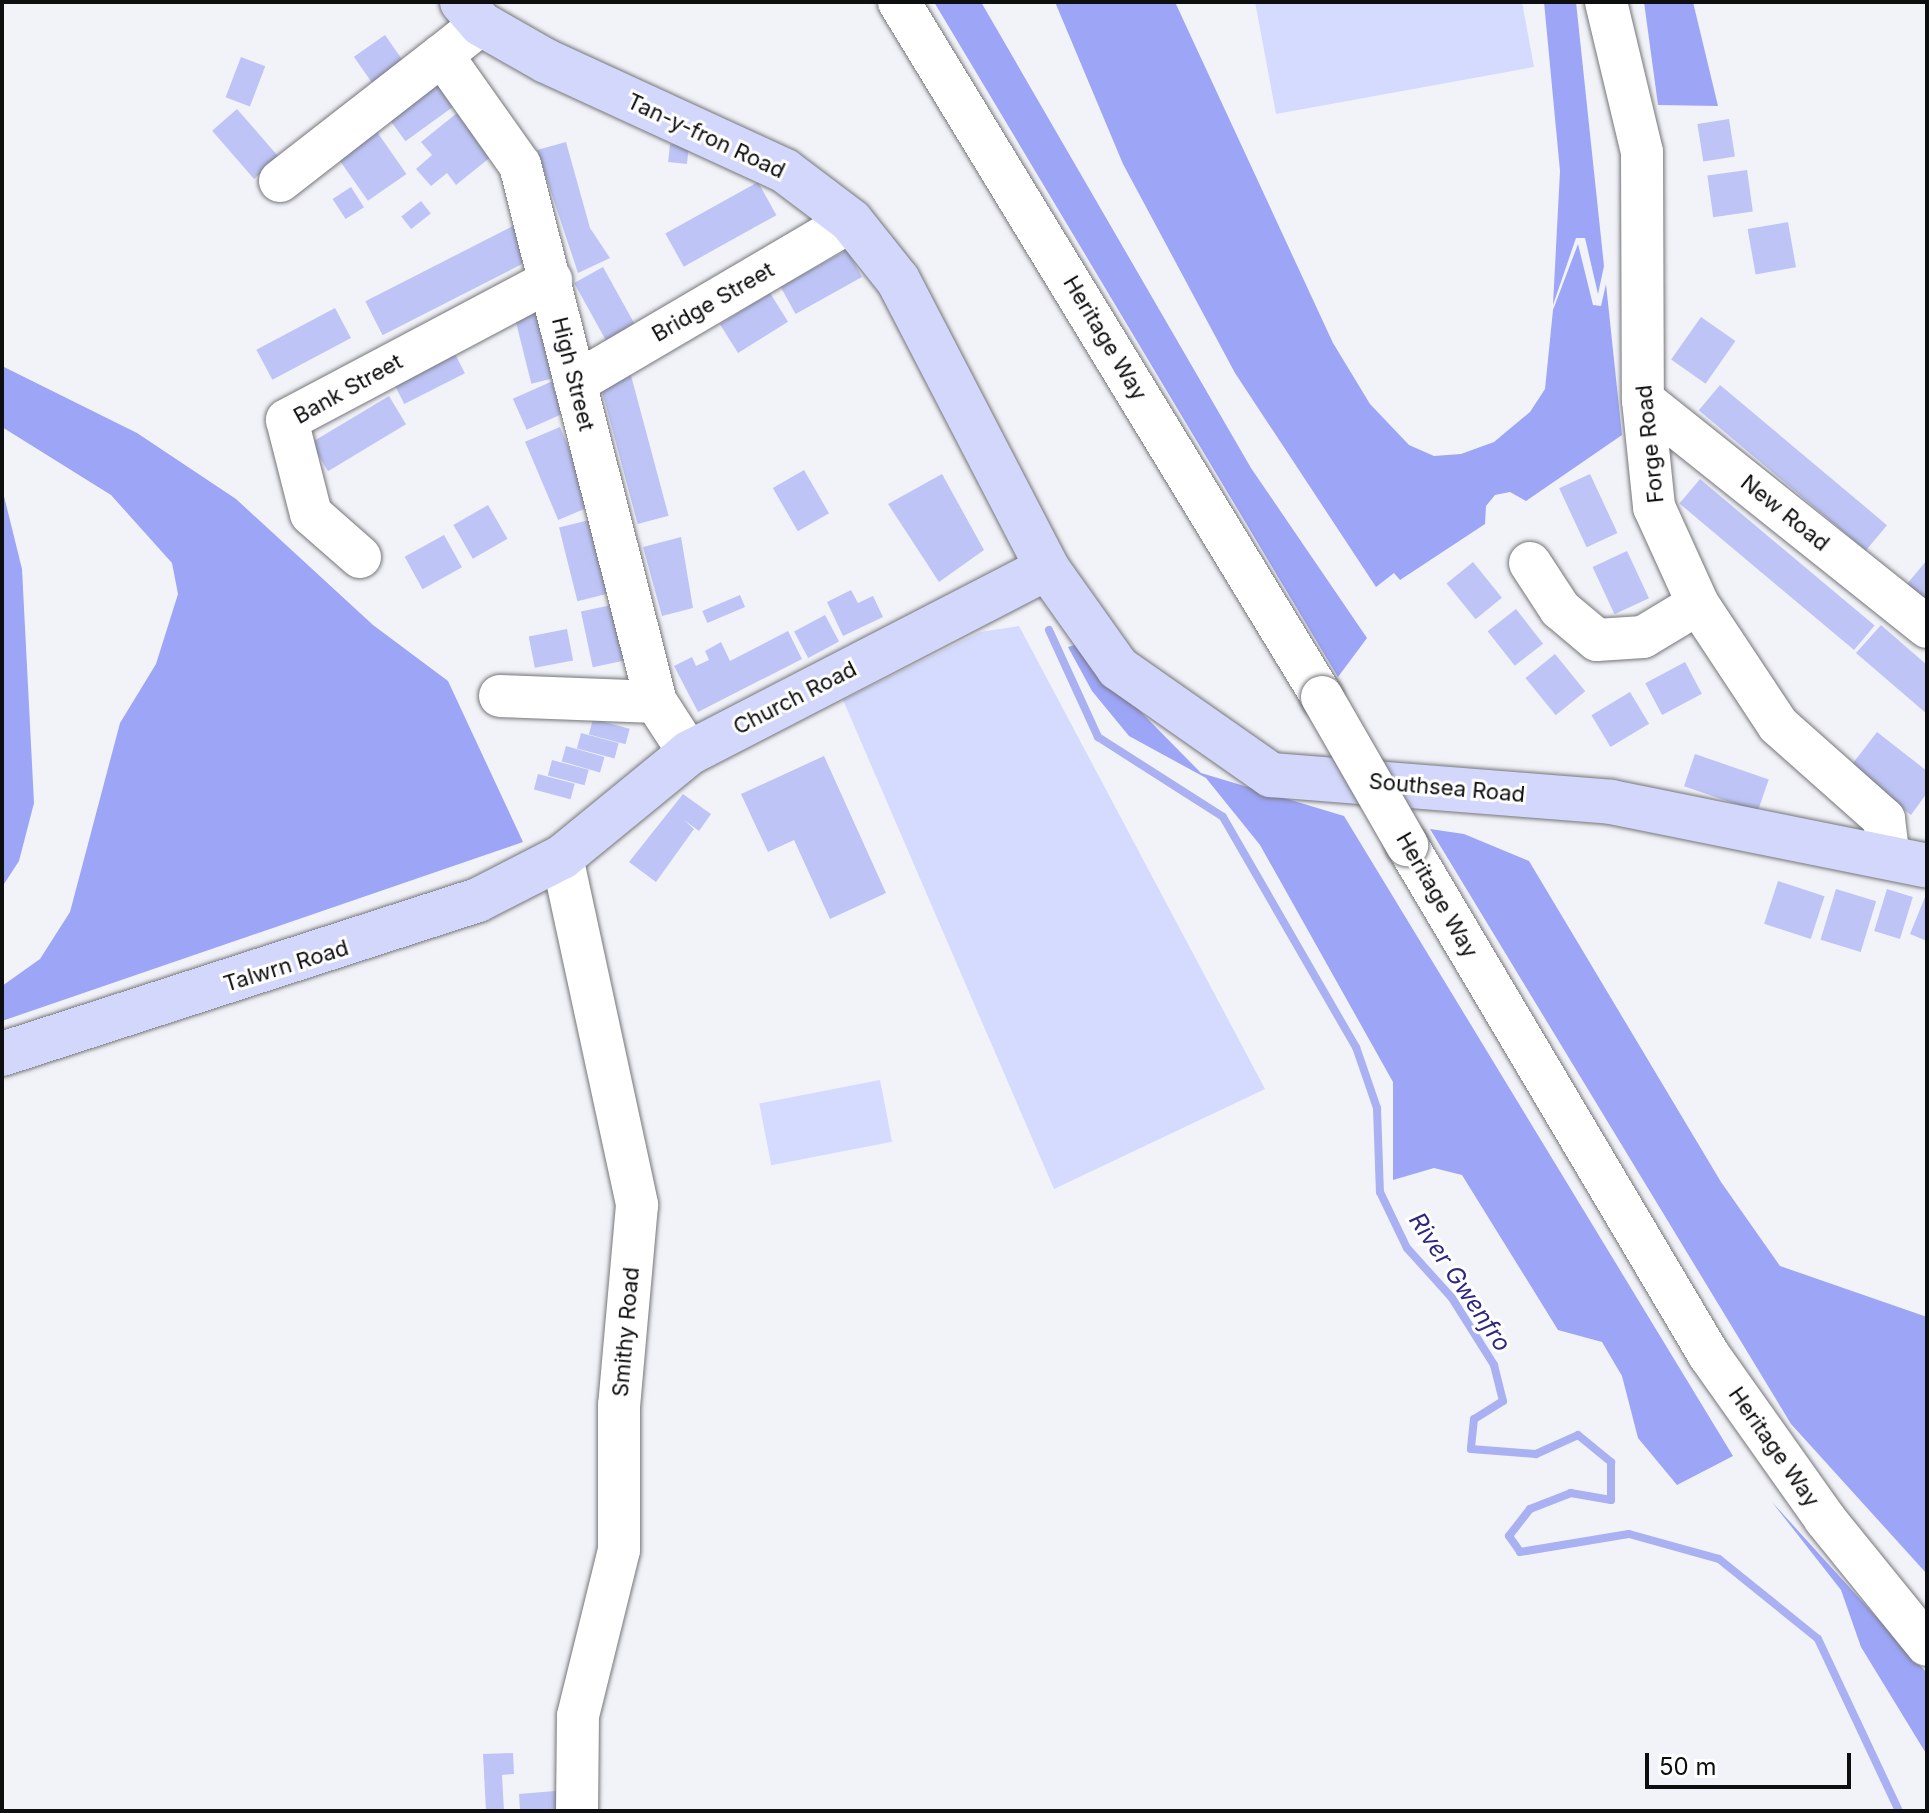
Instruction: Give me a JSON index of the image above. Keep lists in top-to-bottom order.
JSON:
{
  "streets": {
    "main road": [
      "Tan-y-fron Road",
      "Church Road",
      "Southsea Road",
      "Talwrn Road"
    ],
    "street": [
      "Bridge Street",
      "Heritage Way",
      "High Street",
      "Bank Street",
      "Forge Road",
      "New Road",
      "Smithy Road"
    ]
  },
  "crossings": [
    ["Tan-y-fron Road", "Bridge Street"],
    ["Tan-y-fron Road", "Church Road"],
    ["Tan-y-fron Road", "Southsea Road"],
    ["Bridge Street", "High Street"],
    ["High Street", "Bank Street"],
    ["High Street", "Church Road"],
    ["Forge Road", "New Road"],
    ["Forge Road", "Southsea Road"],
    ["Church Road", "Southsea Road"],
    ["Church Road", "Talwrn Road"],
    ["Church Road", "Smithy Road"],
    ["Talwrn Road", "Smithy Road"]
  ],
  "water": ["River Gwenfro"],
  "scale_bar": "50 m"
}
